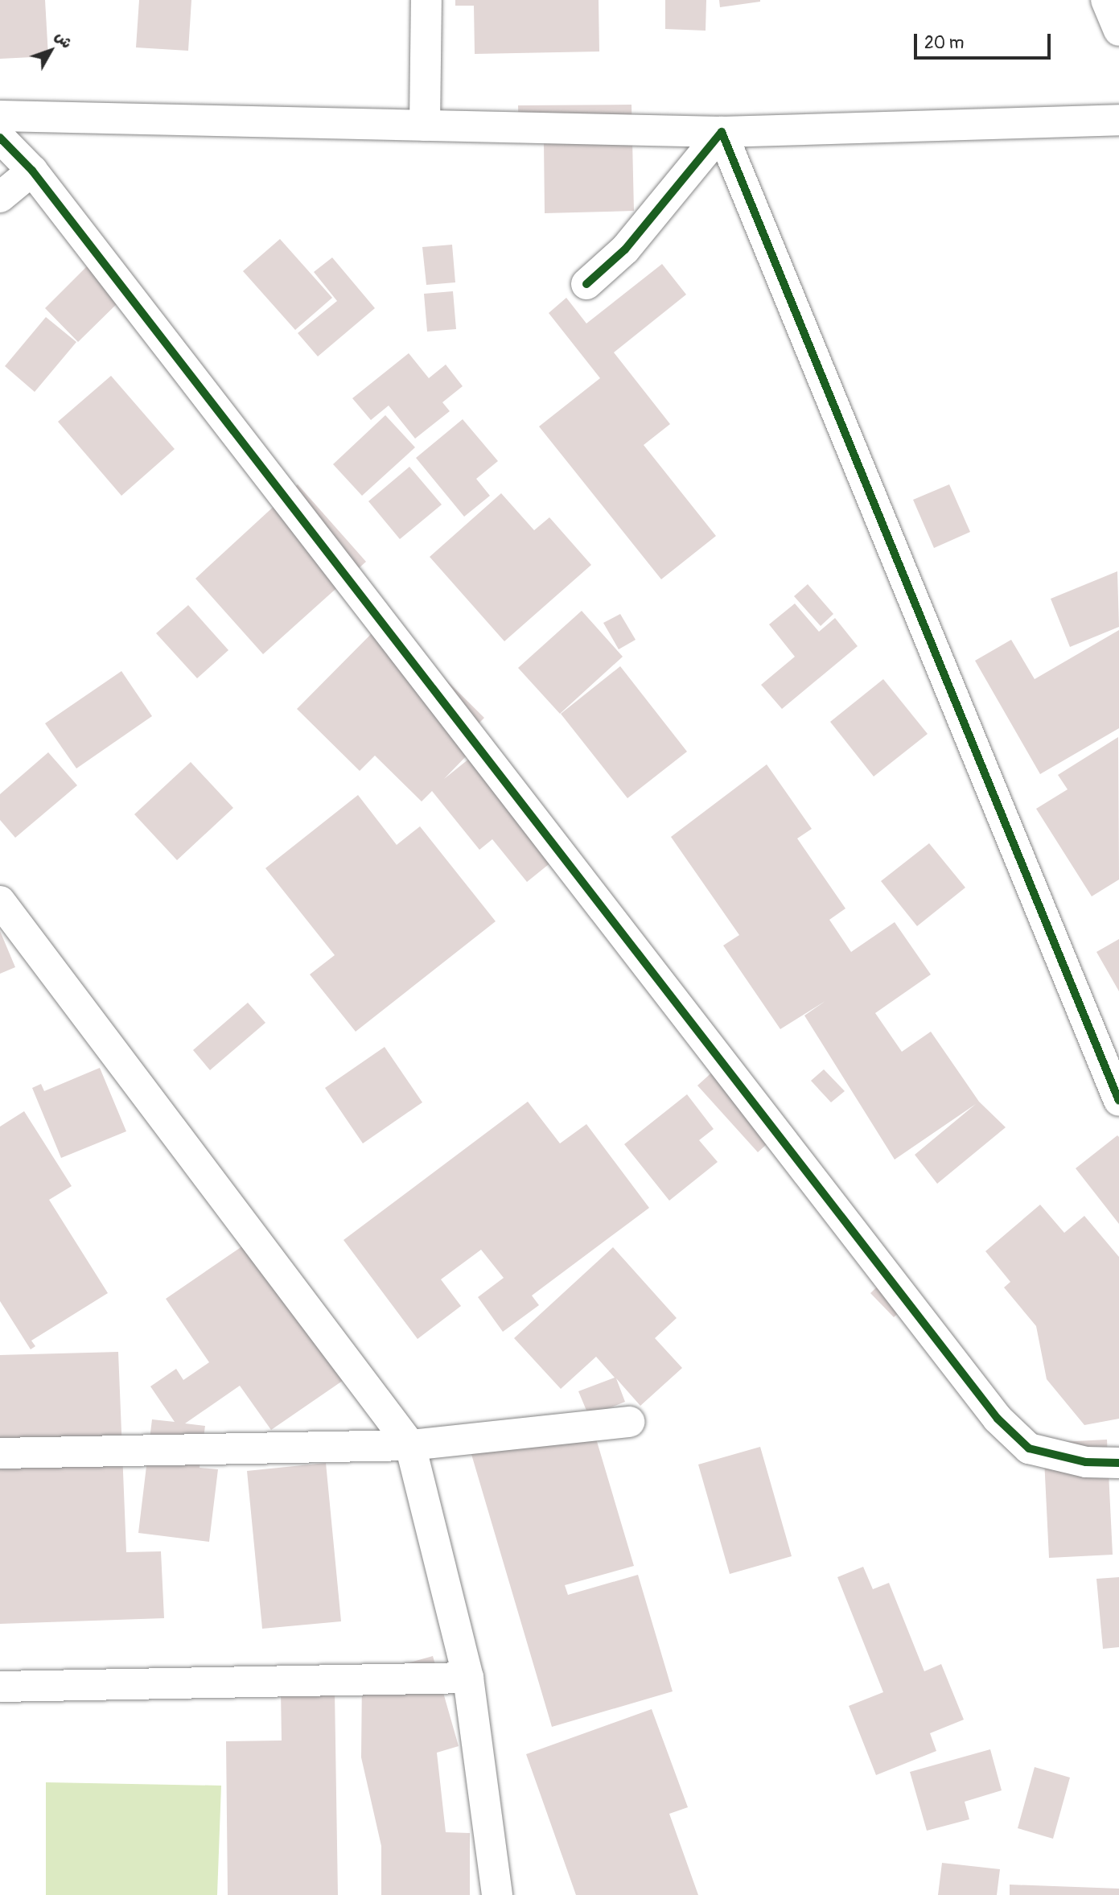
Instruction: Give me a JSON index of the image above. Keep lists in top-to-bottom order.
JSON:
{
  "scale_bar": "20 m",
  "north": "top right"
}
